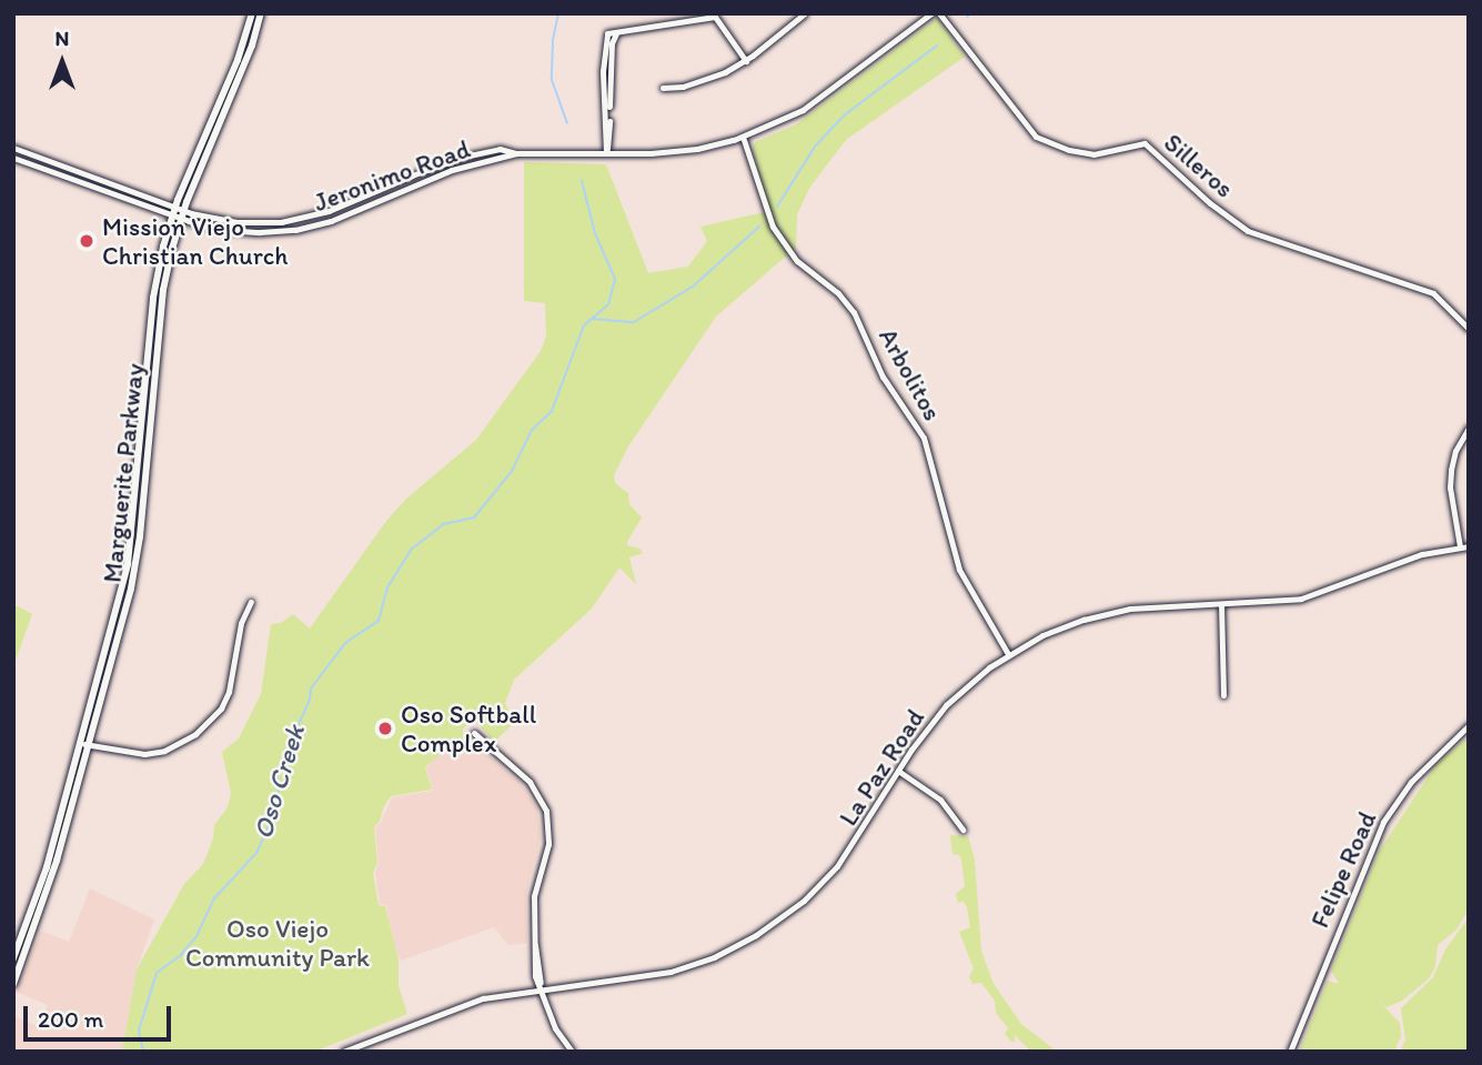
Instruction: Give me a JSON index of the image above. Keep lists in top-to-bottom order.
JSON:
{
  "streets": {
    "main road": [
      "Silleros",
      "Jeronimo Road",
      "Arbolitos",
      "Marguerite Parkway",
      "La Paz Road",
      "Felipe Road"
    ]
  },
  "crossings": [
    ["Jeronimo Road", "Arbolitos"],
    ["Jeronimo Road", "Marguerite Parkway"],
    ["Arbolitos", "La Paz Road"]
  ],
  "water": ["Oso Creek"],
  "parks": ["Oso Viejo Community Park"],
  "places": ["Mission Viejo Christian Church", "Oso Softball Complex"],
  "scale_bar": "200 m",
  "north": "top"
}
